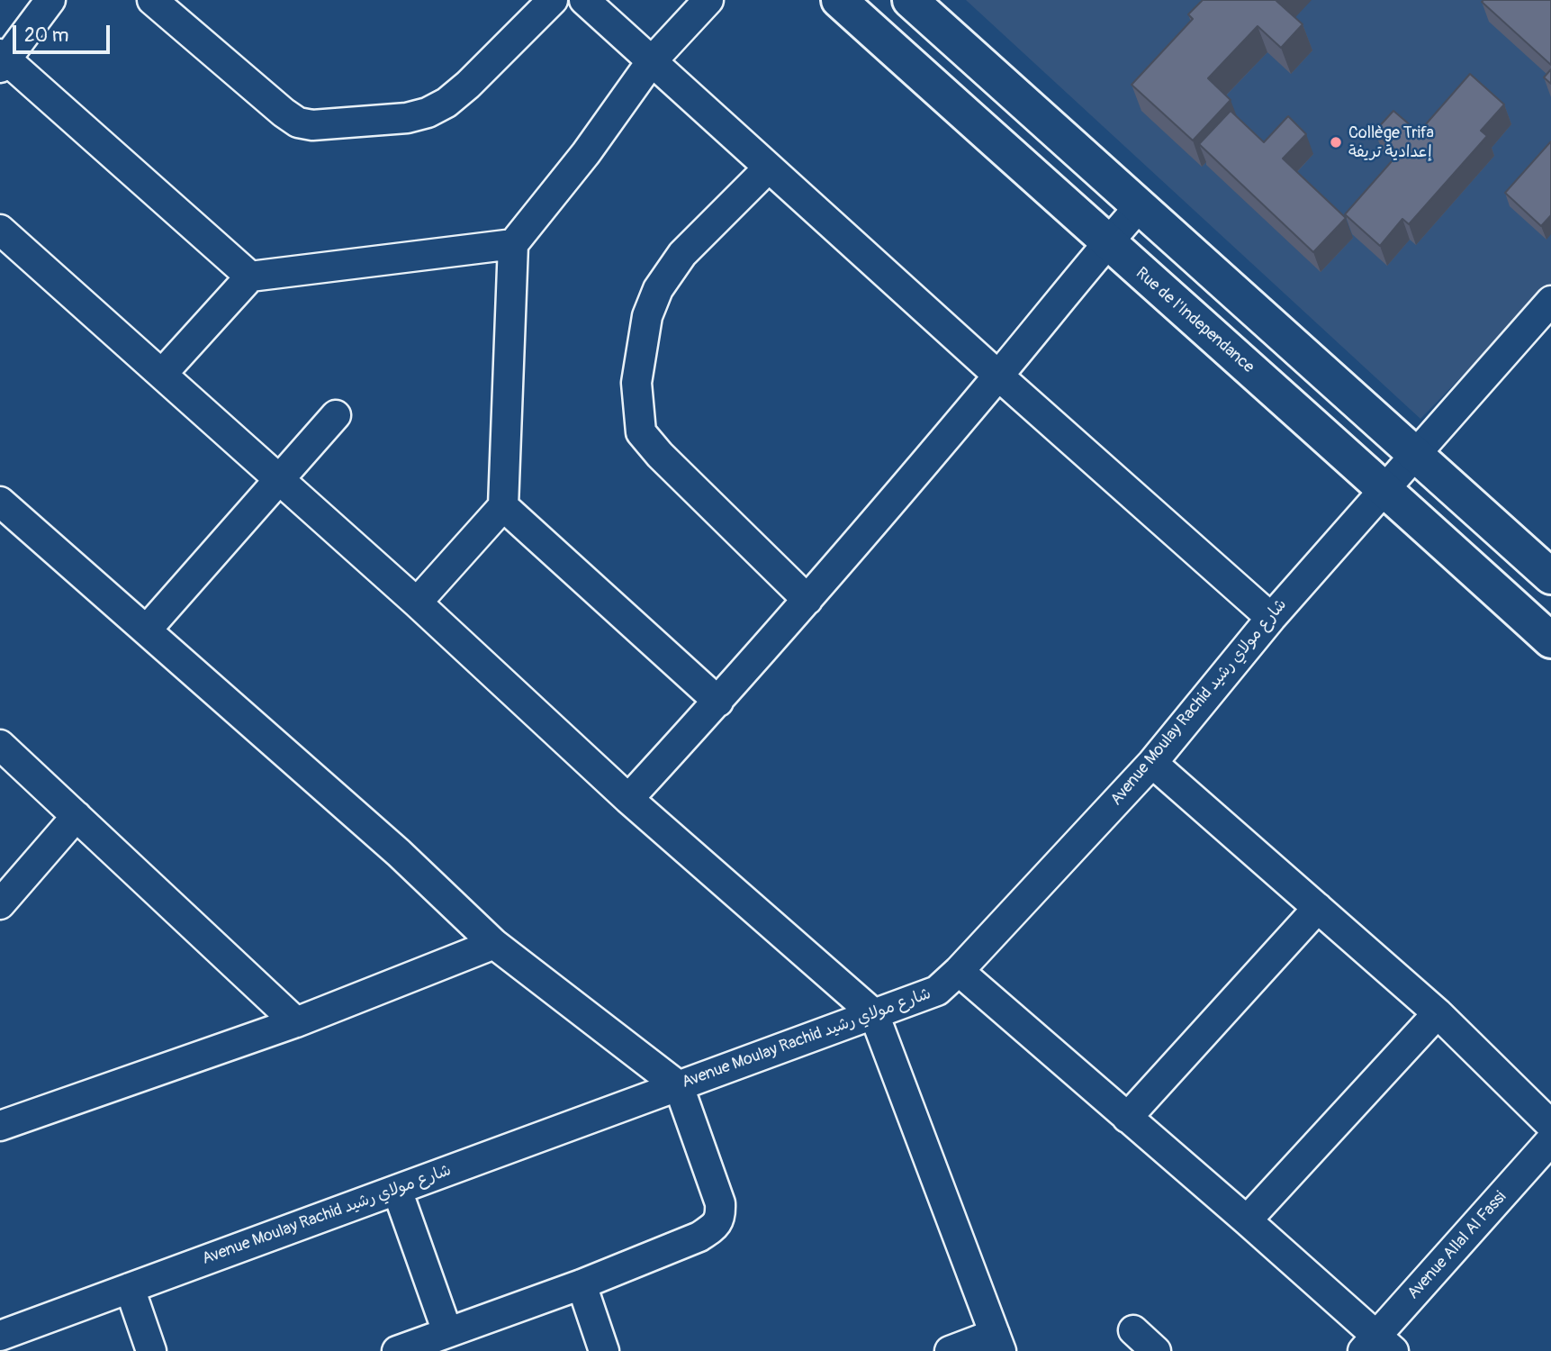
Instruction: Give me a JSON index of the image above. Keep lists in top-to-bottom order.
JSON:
{
  "streets": {
    "main road": ["Rue de l'Independance"],
    "street": ["Avenue Moulay Rachid شارع مولاي رشيد", "Avenue Allal Al Fassi"]
  },
  "crossings": [
    ["Rue de l'Independance", "Avenue Moulay Rachid شارع مولاي رشيد"]
  ],
  "places": ["Collège Trifa إعدادية تريفة"],
  "scale_bar": "20 m"
}
